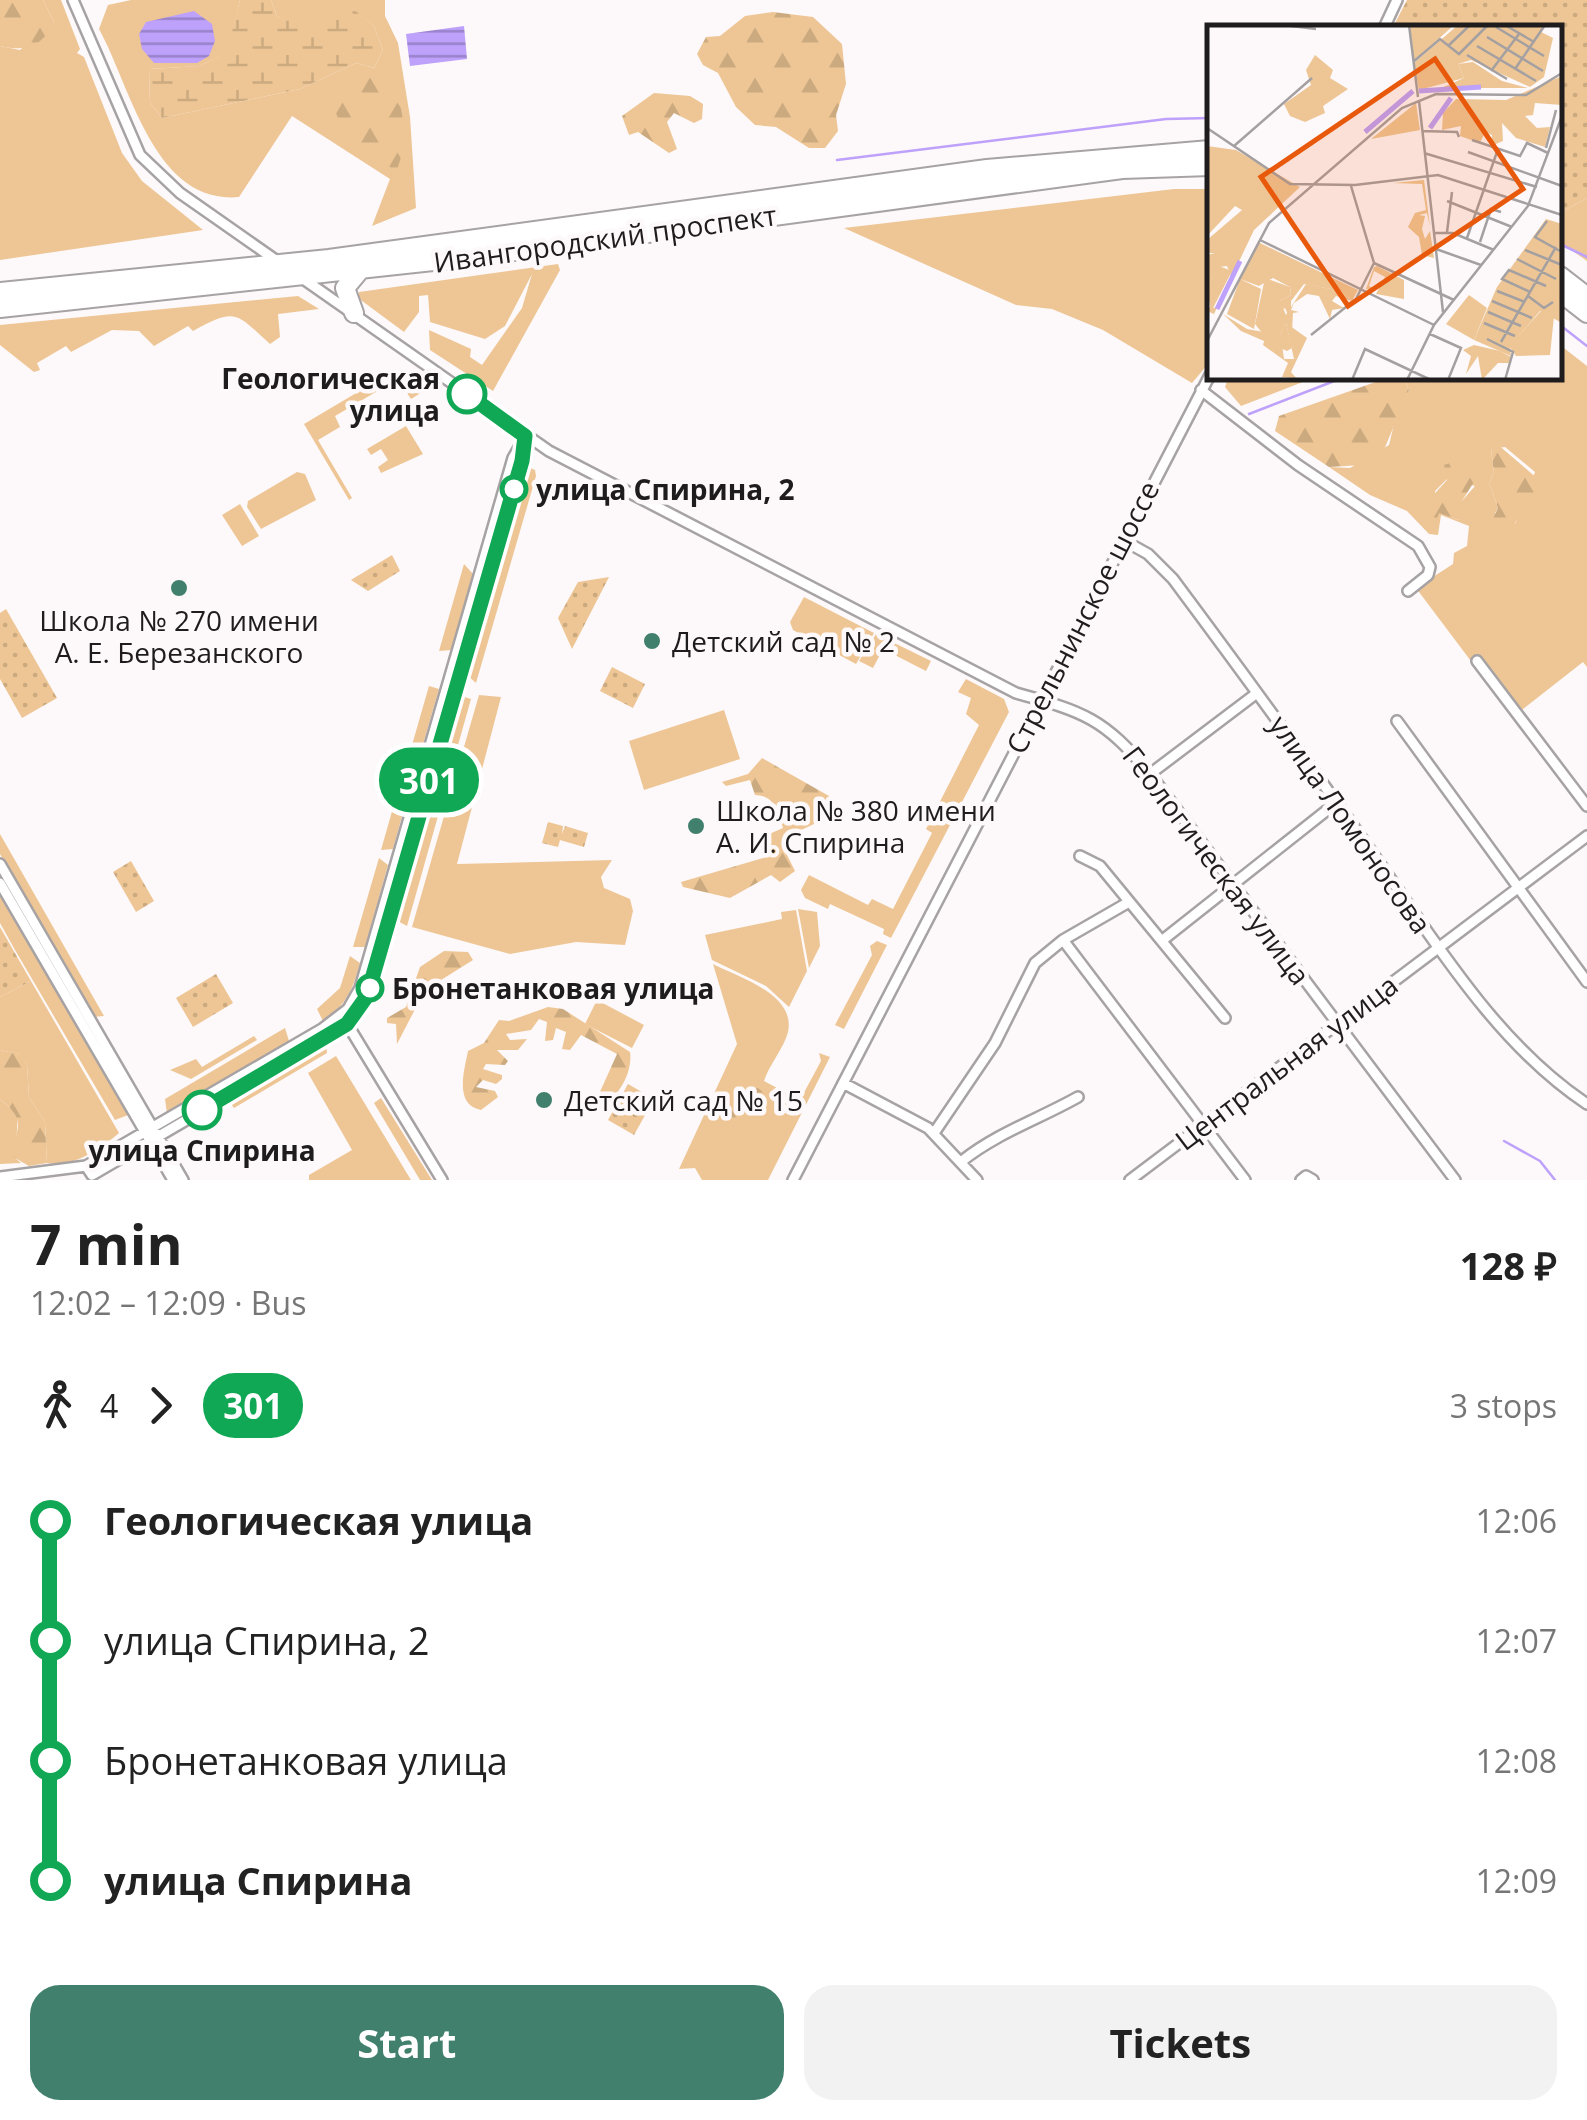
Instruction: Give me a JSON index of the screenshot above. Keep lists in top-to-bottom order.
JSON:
{
  "streets": {
    "highway": ["Ивангородский проспект"],
    "street": [
      "Стрельнинское шоссе",
      "улица Ломоносова",
      "Геологическая улица",
      "Центральная улица"
    ]
  },
  "crossings": [
    ["Ивангородский проспект", "Геологическая улица"],
    ["Стрельнинское шоссе", "улица Ломоносова"],
    ["Стрельнинское шоссе", "Геологическая улица"],
    ["улица Ломоносова", "Центральная улица"],
    ["Геологическая улица", "Центральная улица"]
  ],
  "places": [
    "Геологическая улица",
    "улица Спирина, 2",
    "Школа № 270 имени А. Е. Березанского",
    "Детский сад № 2",
    "Школа № 380 имени А. И. Спирина",
    "Бронетанковая улица",
    "Детский сад № 15",
    "улица Спирина"
  ],
  "lines": ["bus line 301"],
  "page": {
    "on_map": "301",
    "heading": ["7 min", "12:02 – 12:09 · Bus", "128 ₽"],
    "legs": ["4", "301", "3 stops"],
    "list": [
      {
        "name": "Геологическая улица",
        "value": "12:06"
      },
      {
        "name": "улица Спирина, 2",
        "value": "12:07"
      },
      {
        "name": "Бронетанковая улица",
        "value": "12:08"
      },
      {
        "name": "улица Спирина",
        "value": "12:09"
      }
    ],
    "buttons": ["Start", "Tickets"]
  }
}
